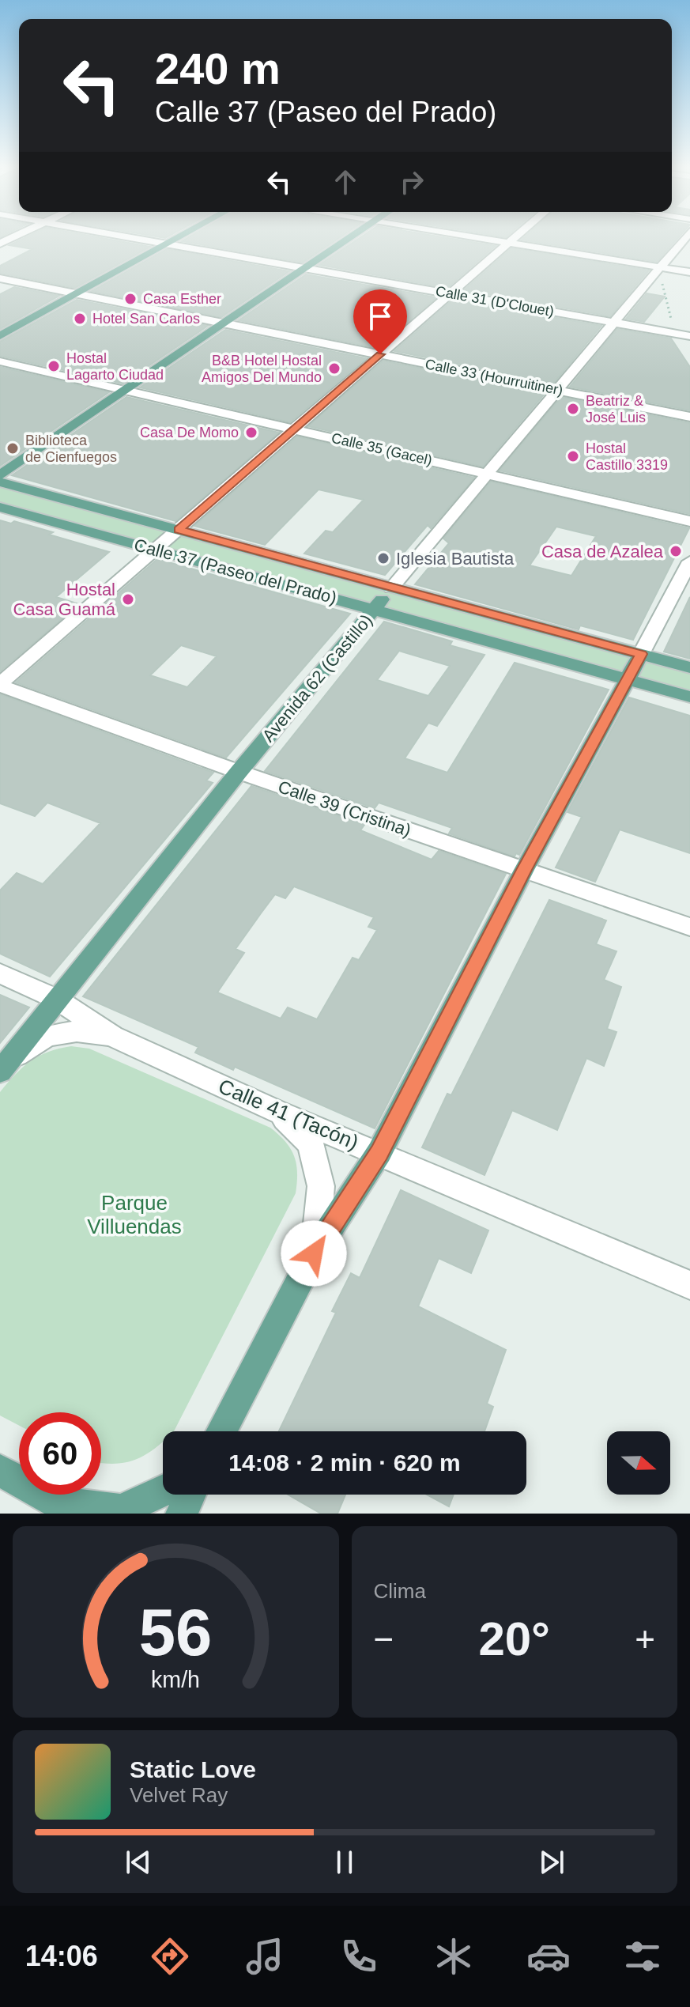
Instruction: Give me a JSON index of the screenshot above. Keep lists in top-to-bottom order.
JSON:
{
  "streets": {
    "main road": ["Calle 37 (Paseo del Prado)", "Avenida 62 (Castillo)"],
    "street": [
      "Calle 31 (D'Clouet)",
      "Calle 33 (Hourruitiner)",
      "Calle 35 (Gacel)",
      "Calle 39 (Cristina)",
      "Calle 41 (Tacón)"
    ]
  },
  "crossings": [
    ["Calle 31 (D'Clouet)", "Avenida 62 (Castillo)"],
    ["Calle 33 (Hourruitiner)", "Avenida 62 (Castillo)"],
    ["Calle 35 (Gacel)", "Avenida 62 (Castillo)"],
    ["Calle 37 (Paseo del Prado)", "Avenida 62 (Castillo)"],
    ["Avenida 62 (Castillo)", "Calle 39 (Cristina)"],
    ["Avenida 62 (Castillo)", "Calle 41 (Tacón)"]
  ],
  "parks": ["Parque Villuendas"],
  "places": [
    "Casa Esther",
    "Hotel San Carlos",
    "Hostal Lagarto Ciudad",
    "B&B Hotel Hostal Amigos Del Mundo",
    "Beatriz & José Luis",
    "Casa De Momo",
    "Biblioteca de Cienfuegos",
    "Hostal Castillo 3319",
    "Casa de Azalea",
    "Iglesia Bautista",
    "Hostal Casa Guamá"
  ],
  "north": "right",
  "page": {
    "turn": ["240 m", "Calle 37 (Paseo del Prado)"],
    "limit": "60",
    "trip": "14:08 · 2 min · 620 m",
    "tile": "Clima",
    "heat": ["−", "20°", "+"],
    "song": ["Static Love", "Velvet Ray"],
    "tabs": "14:06",
    "gauge": ["56", "km/h"]
  }
}
